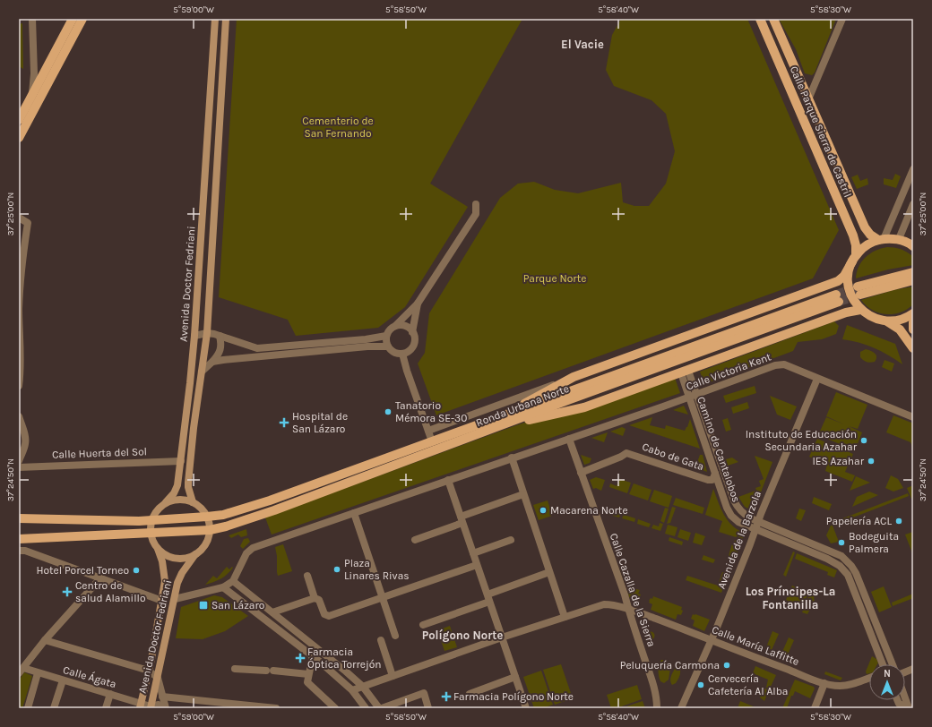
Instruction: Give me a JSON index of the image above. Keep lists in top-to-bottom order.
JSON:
{
  "streets": {
    "main road": ["Calle Parque Sierra de Castril", "Avenida Doctor Fedriani", "Ronda Urbana Norte"],
    "street": [
      "Calle Victoria Kent",
      "Camino de Cantalobos",
      "Calle Huerta del Sol",
      "Cabo de Gata",
      "Avenida de la Barzola",
      "Calle Cazalla de la Sierra",
      "Calle María Laffitte",
      "Calle Ágata"
    ]
  },
  "crossings": [
    ["Avenida Doctor Fedriani", "Ronda Urbana Norte"],
    ["Avenida Doctor Fedriani", "Calle Huerta del Sol"],
    ["Avenida Doctor Fedriani", "Calle Ágata"],
    ["Calle Victoria Kent", "Camino de Cantalobos"],
    ["Calle Victoria Kent", "Avenida de la Barzola"],
    ["Calle Victoria Kent", "Calle Cazalla de la Sierra"],
    ["Camino de Cantalobos", "Cabo de Gata"],
    ["Camino de Cantalobos", "Avenida de la Barzola"],
    ["Cabo de Gata", "Calle Cazalla de la Sierra"],
    ["Avenida de la Barzola", "Calle María Laffitte"],
    ["Calle Cazalla de la Sierra", "Calle María Laffitte"]
  ],
  "districts": ["El Vacie", "Los Príncipes-La Fontanilla", "Polígono Norte"],
  "parks": ["Cementerio de San Fernando", "Parque Norte"],
  "places": {
    "other": [
      "Tanatorio Mémora SE-30",
      "Instituto de Educación Secundaria Azahar",
      "IES Azahar",
      "Macarena Norte",
      "Papelería ACL",
      "Bodeguita Palmera",
      "Plaza Linares Rivas",
      "Hotel Porcel Torneo",
      "Peluquería Carmona",
      "Cervecería Cafetería Al Alba"
    ],
    "health": [
      "Hospital de San Lázaro",
      "Centro de salud Alamillo",
      "Farmacia Óptica Torrejón",
      "Farmacia Polígono Norte"
    ],
    "transit": ["San Lázaro"]
  },
  "north": "top",
  "coordinates": [
    "5°59'00\"W",
    "5°58'50\"W",
    "5°58'40\"W",
    "5°58'30\"W",
    "37°25'00\"N",
    "37°24'50\"N"
  ]
}
